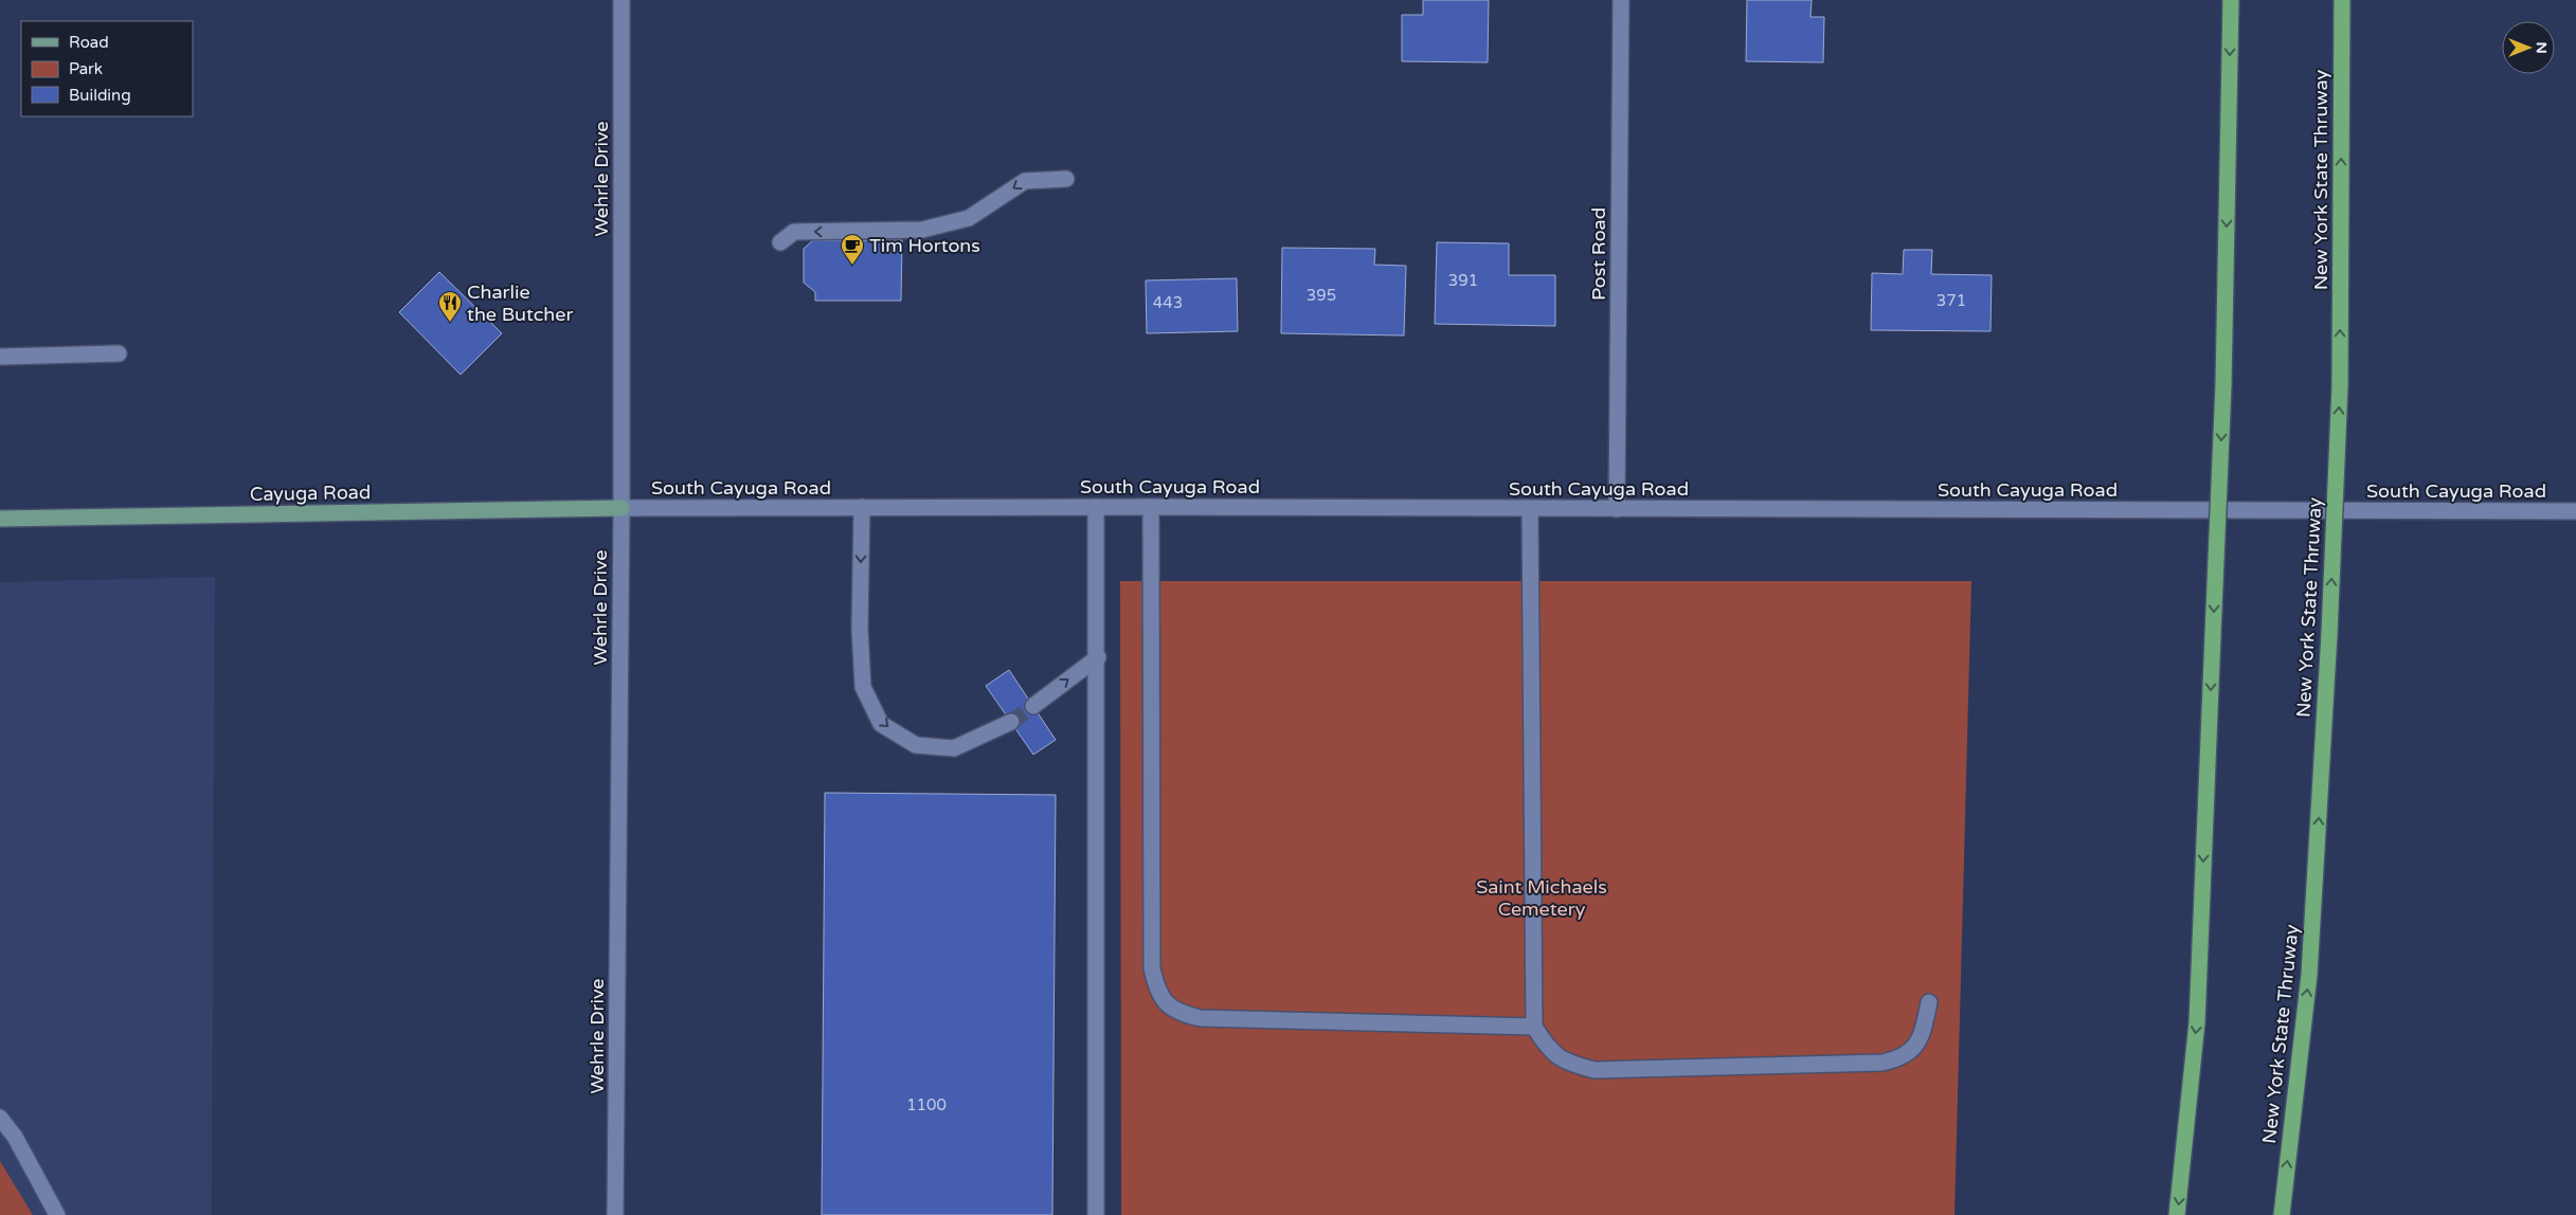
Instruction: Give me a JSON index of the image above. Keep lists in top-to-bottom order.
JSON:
{
  "streets": {
    "highway": ["New York State Thruway"],
    "main road": ["Cayuga Road"],
    "street": ["Wehrle Drive", "Post Road", "South Cayuga Road"]
  },
  "crossings": [
    ["Wehrle Drive", "South Cayuga Road"],
    ["Wehrle Drive", "Cayuga Road"],
    ["Post Road", "South Cayuga Road"],
    ["South Cayuga Road", "Cayuga Road"]
  ],
  "parks": ["Saint Michaels Cemetery"],
  "places": {
    "cafe": ["Tim Hortons"],
    "restaurant": ["Charlie the Butcher"]
  },
  "house_numbers": [
    "391",
    "395",
    "371",
    "443",
    "1100"
  ],
  "legend": ["Road", "Park", "Building"],
  "north": "right"
}
